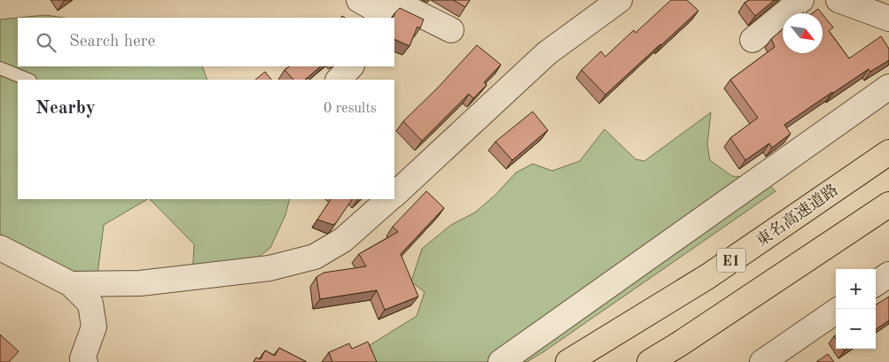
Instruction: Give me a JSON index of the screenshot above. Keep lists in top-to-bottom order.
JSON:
{
  "streets": {
    "highway": ["東名高速道路", "E1"]
  },
  "north": "bottom right",
  "page": {
    "search": "Search here",
    "heading": ["Nearby", "0 results"],
    "map_buttons": ["+", "−"]
  }
}
